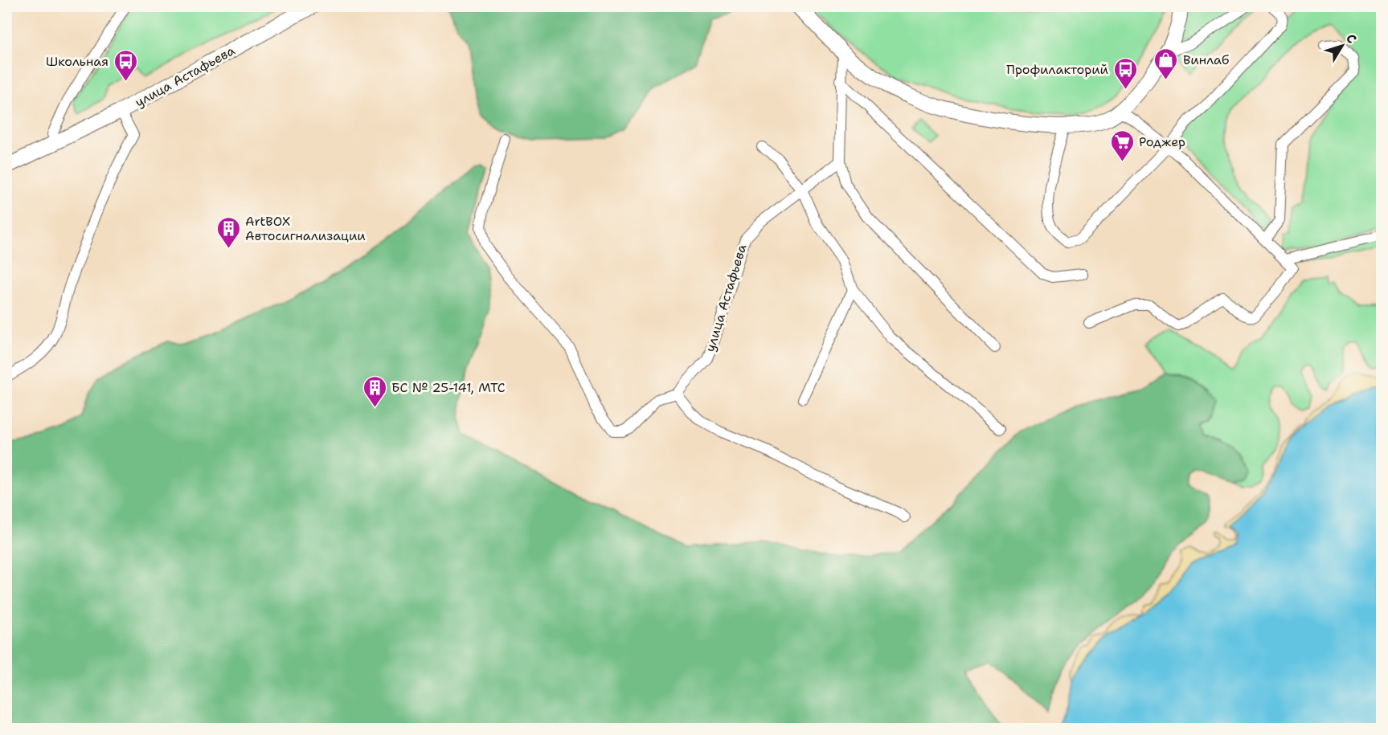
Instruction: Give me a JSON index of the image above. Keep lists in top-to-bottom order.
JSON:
{
  "streets": {
    "main road": ["улица Астафьева"]
  },
  "places": {
    "shop": ["Винлаб"],
    "bus stop": ["Школьная", "Профилакторий"],
    "supermarket": ["Роджер"],
    "building": ["ArtBOX Автосигнализации", "БС № 25-141, МТС"]
  },
  "north": "top right"
}
